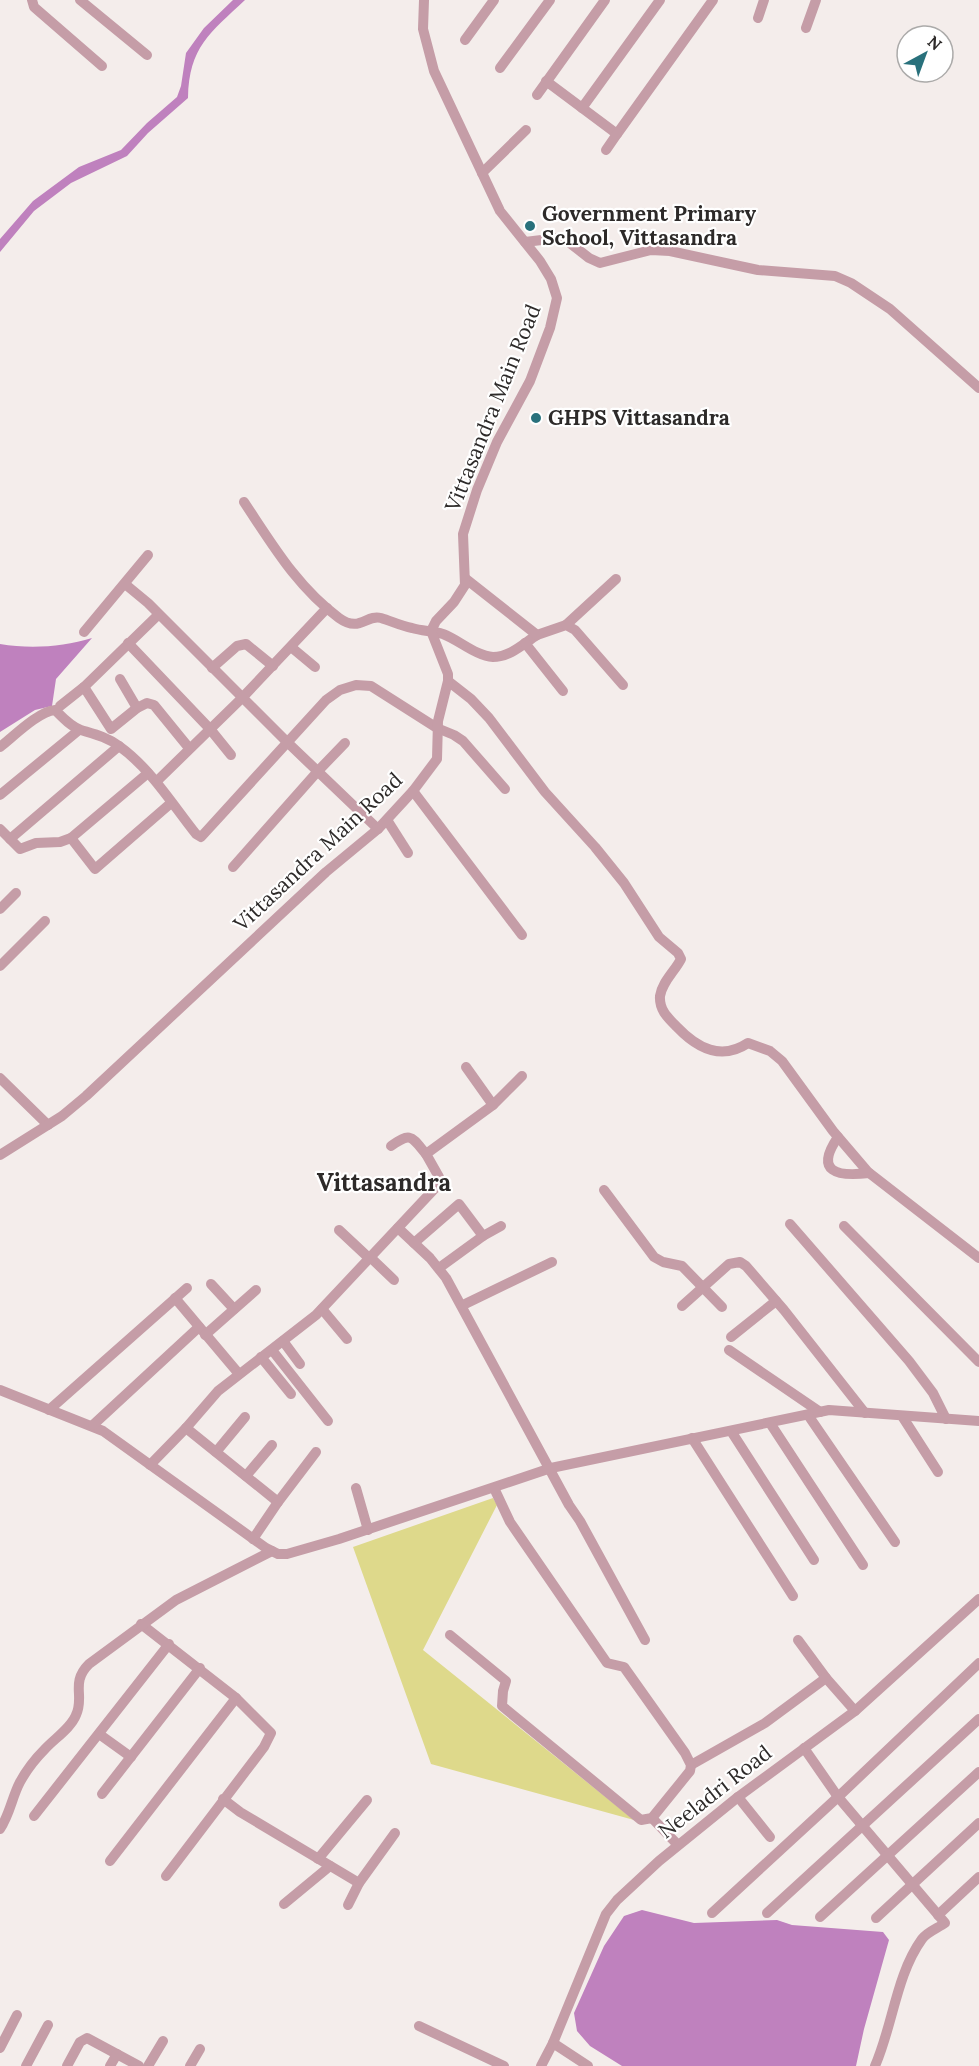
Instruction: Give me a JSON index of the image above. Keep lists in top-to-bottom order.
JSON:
{
  "streets": {
    "street": ["Vittasandra Main Road", "Neeladri Road"]
  },
  "districts": ["Vittasandra"],
  "places": ["Government Primary School, Vittasandra", "GHPS Vittasandra"],
  "north": "top right"
}
